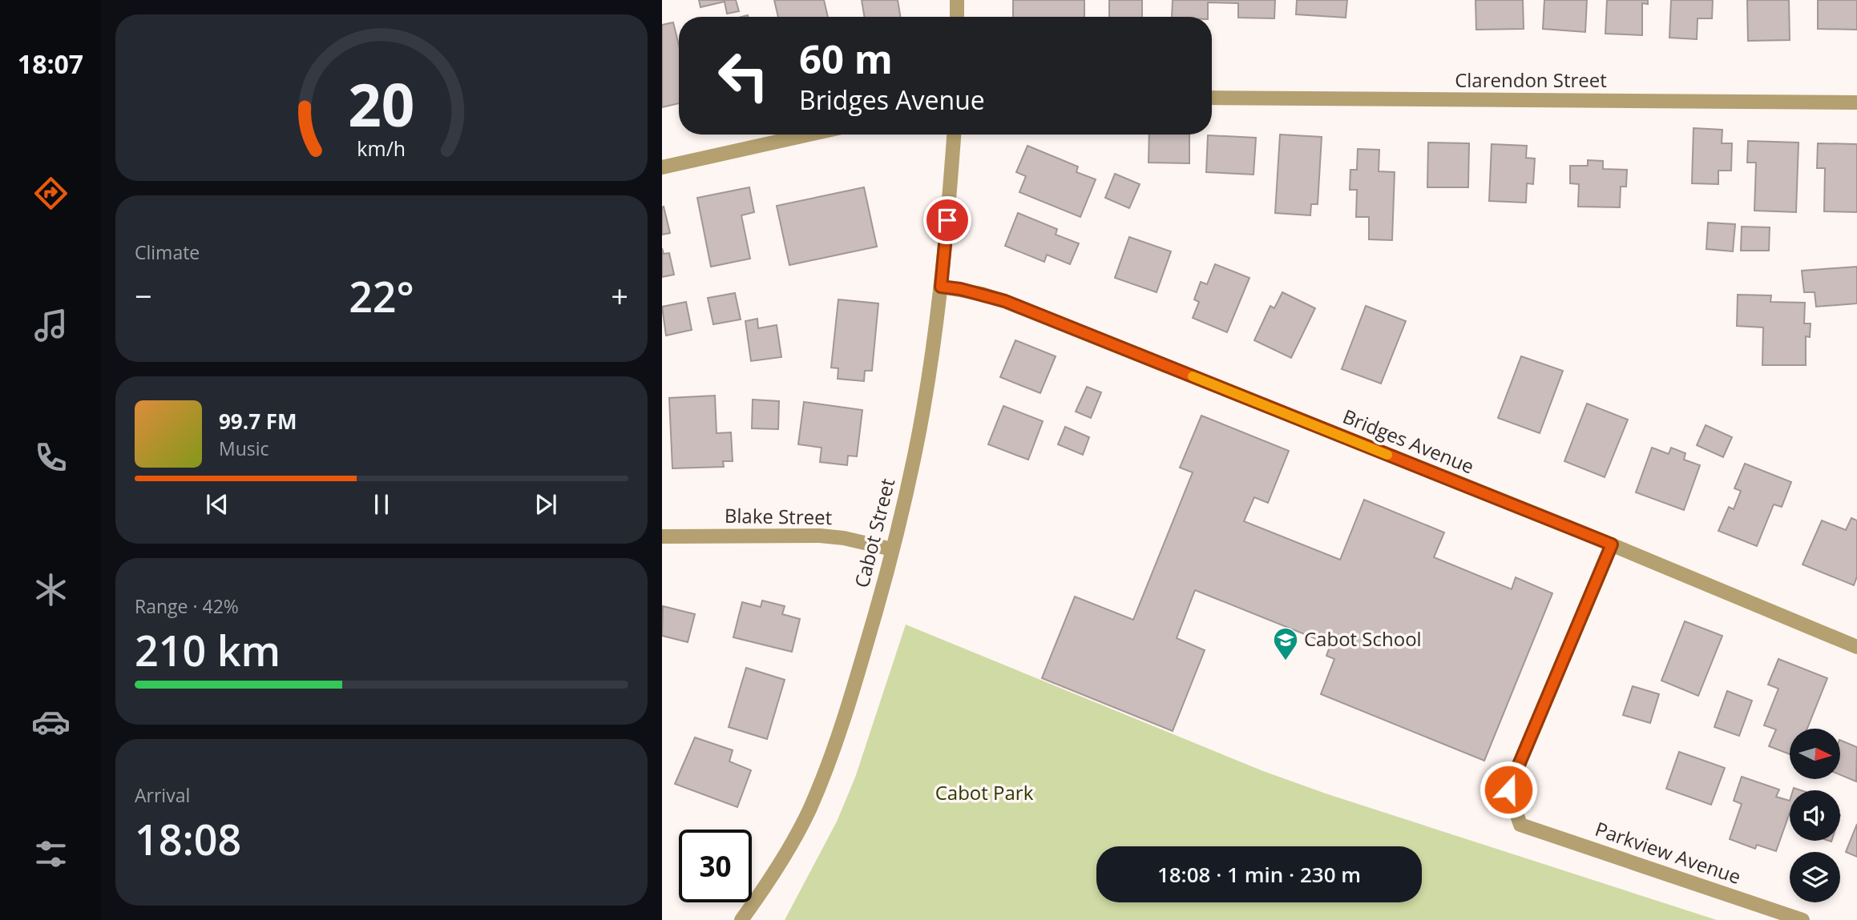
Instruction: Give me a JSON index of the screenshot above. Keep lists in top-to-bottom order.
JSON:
{
  "streets": {
    "street": [
      "Clarendon Street",
      "Bridges Avenue",
      "Blake Street",
      "Cabot Street",
      "Parkview Avenue"
    ]
  },
  "crossings": [
    ["Bridges Avenue", "Cabot Street"],
    ["Bridges Avenue", "Parkview Avenue"],
    ["Blake Street", "Cabot Street"]
  ],
  "parks": ["Cabot Park"],
  "places": {
    "school or university": ["Cabot School"]
  },
  "north": "right",
  "page": {
    "tabs": "18:07",
    "turn": ["60 m", "Bridges Avenue"],
    "tile": [
      "Climate",
      ["Range · 42%", "210 km"],
      ["Arrival", "18:08"]
    ],
    "heat": ["−", "22°", "+"],
    "song": ["99.7 FM", "Music"],
    "limit": "30",
    "trip": "18:08 · 1 min · 230 m",
    "gauge": ["20", "km/h"]
  }
}
